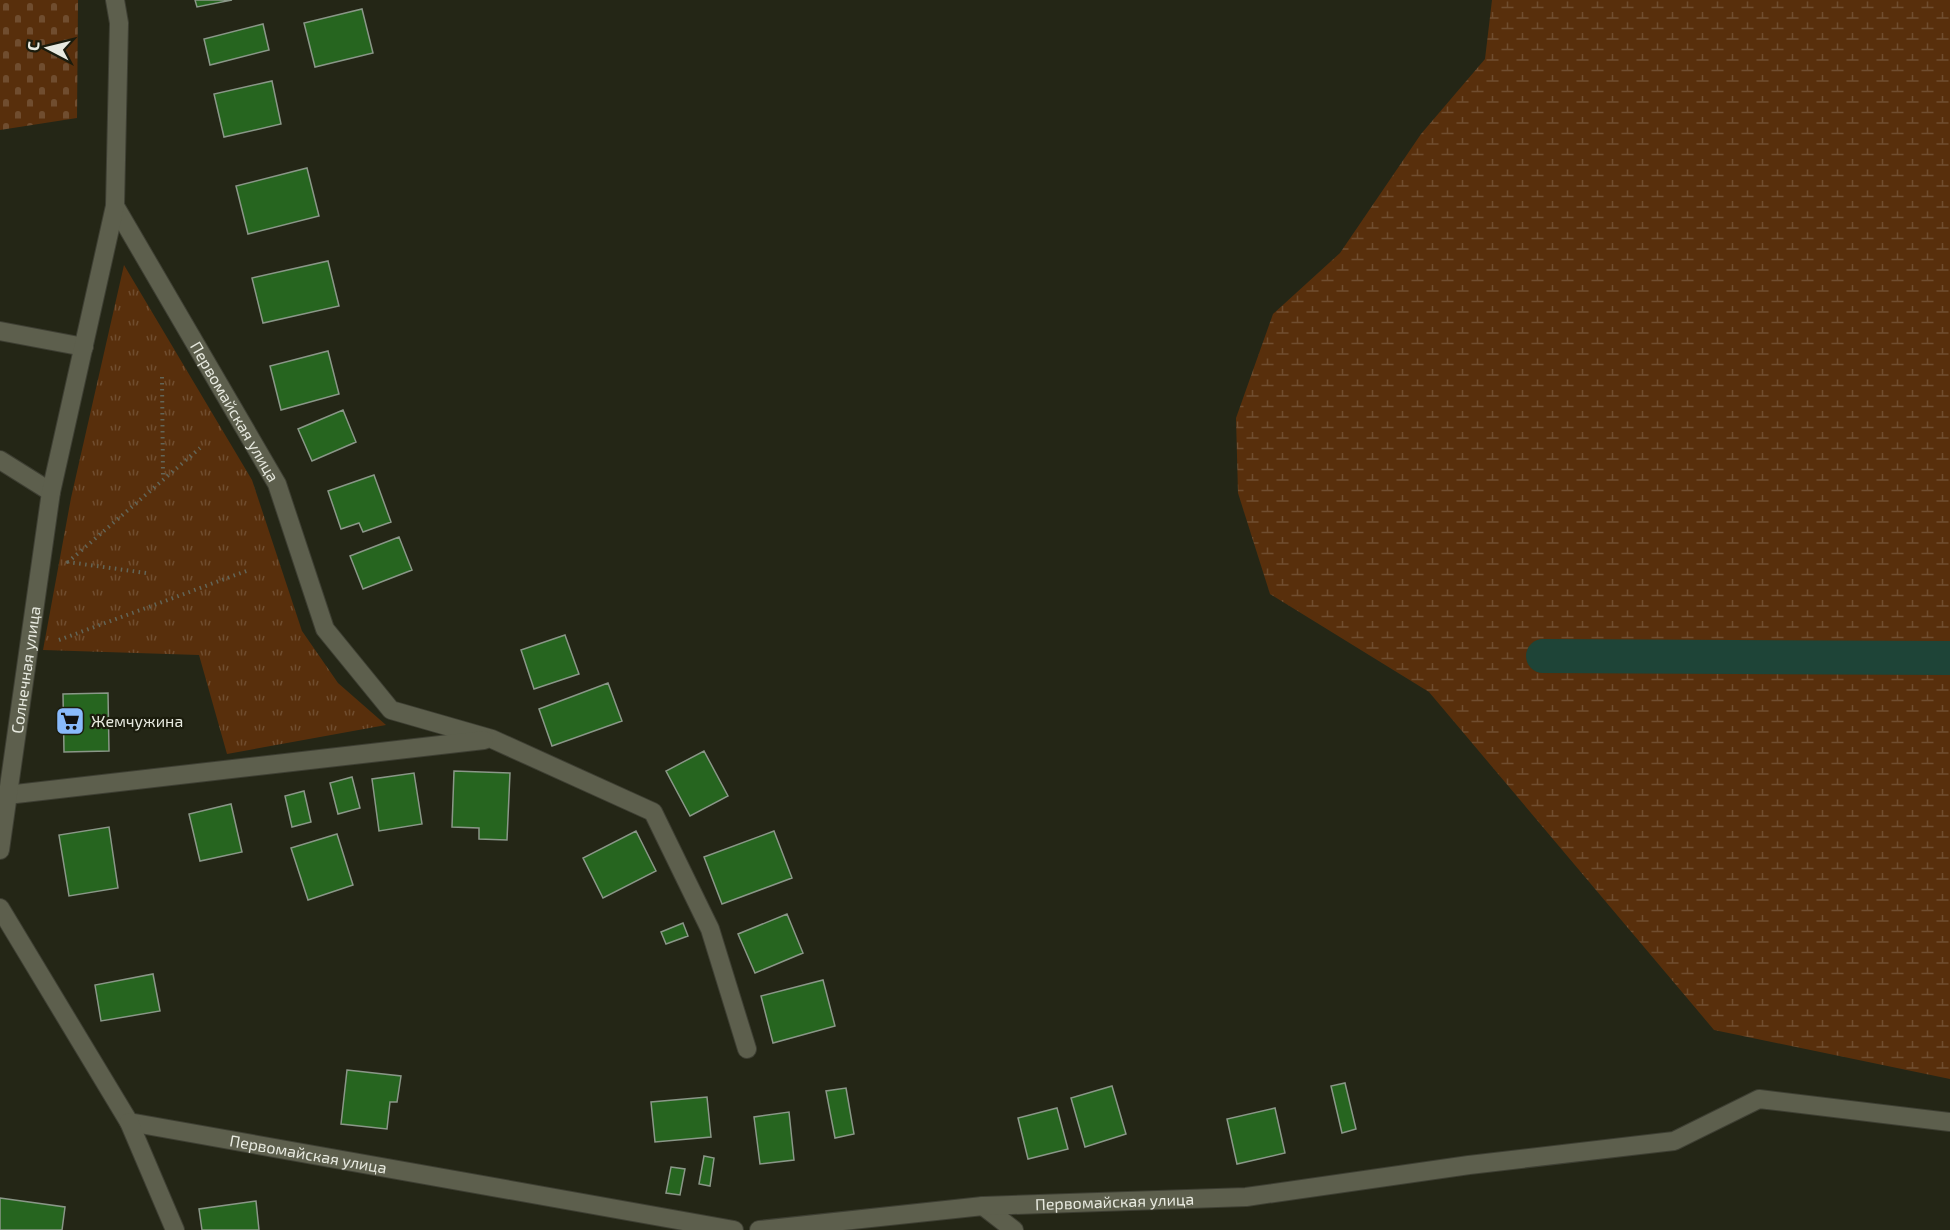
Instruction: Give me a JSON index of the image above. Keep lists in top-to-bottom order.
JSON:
{
  "streets": {
    "street": ["Первомайская улица", "Солнечная улица"]
  },
  "crossings": [
    ["Первомайская улица", "Солнечная улица"]
  ],
  "places": {
    "supermarket": ["Жемчужина"]
  },
  "north": "left"
}
